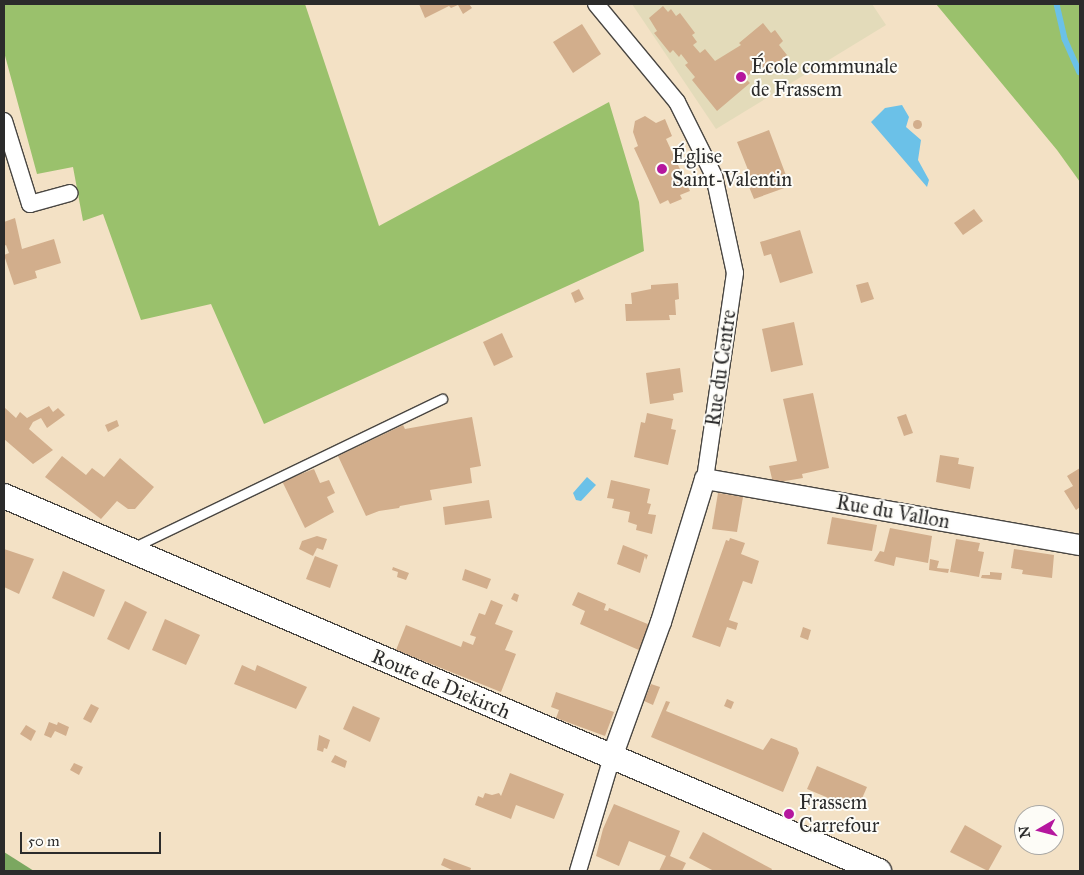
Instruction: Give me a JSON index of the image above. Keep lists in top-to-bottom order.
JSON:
{
  "streets": {
    "main road": ["Route de Diekirch"],
    "street": ["Rue du Centre", "Rue du Vallon"]
  },
  "crossings": [
    ["Rue du Centre", "Rue du Vallon"],
    ["Rue du Centre", "Route de Diekirch"]
  ],
  "places": ["École communale de Frassem", "Église Saint-Valentin", "Frassem Carrefour"],
  "scale_bar": "50 m",
  "north": "left"
}
